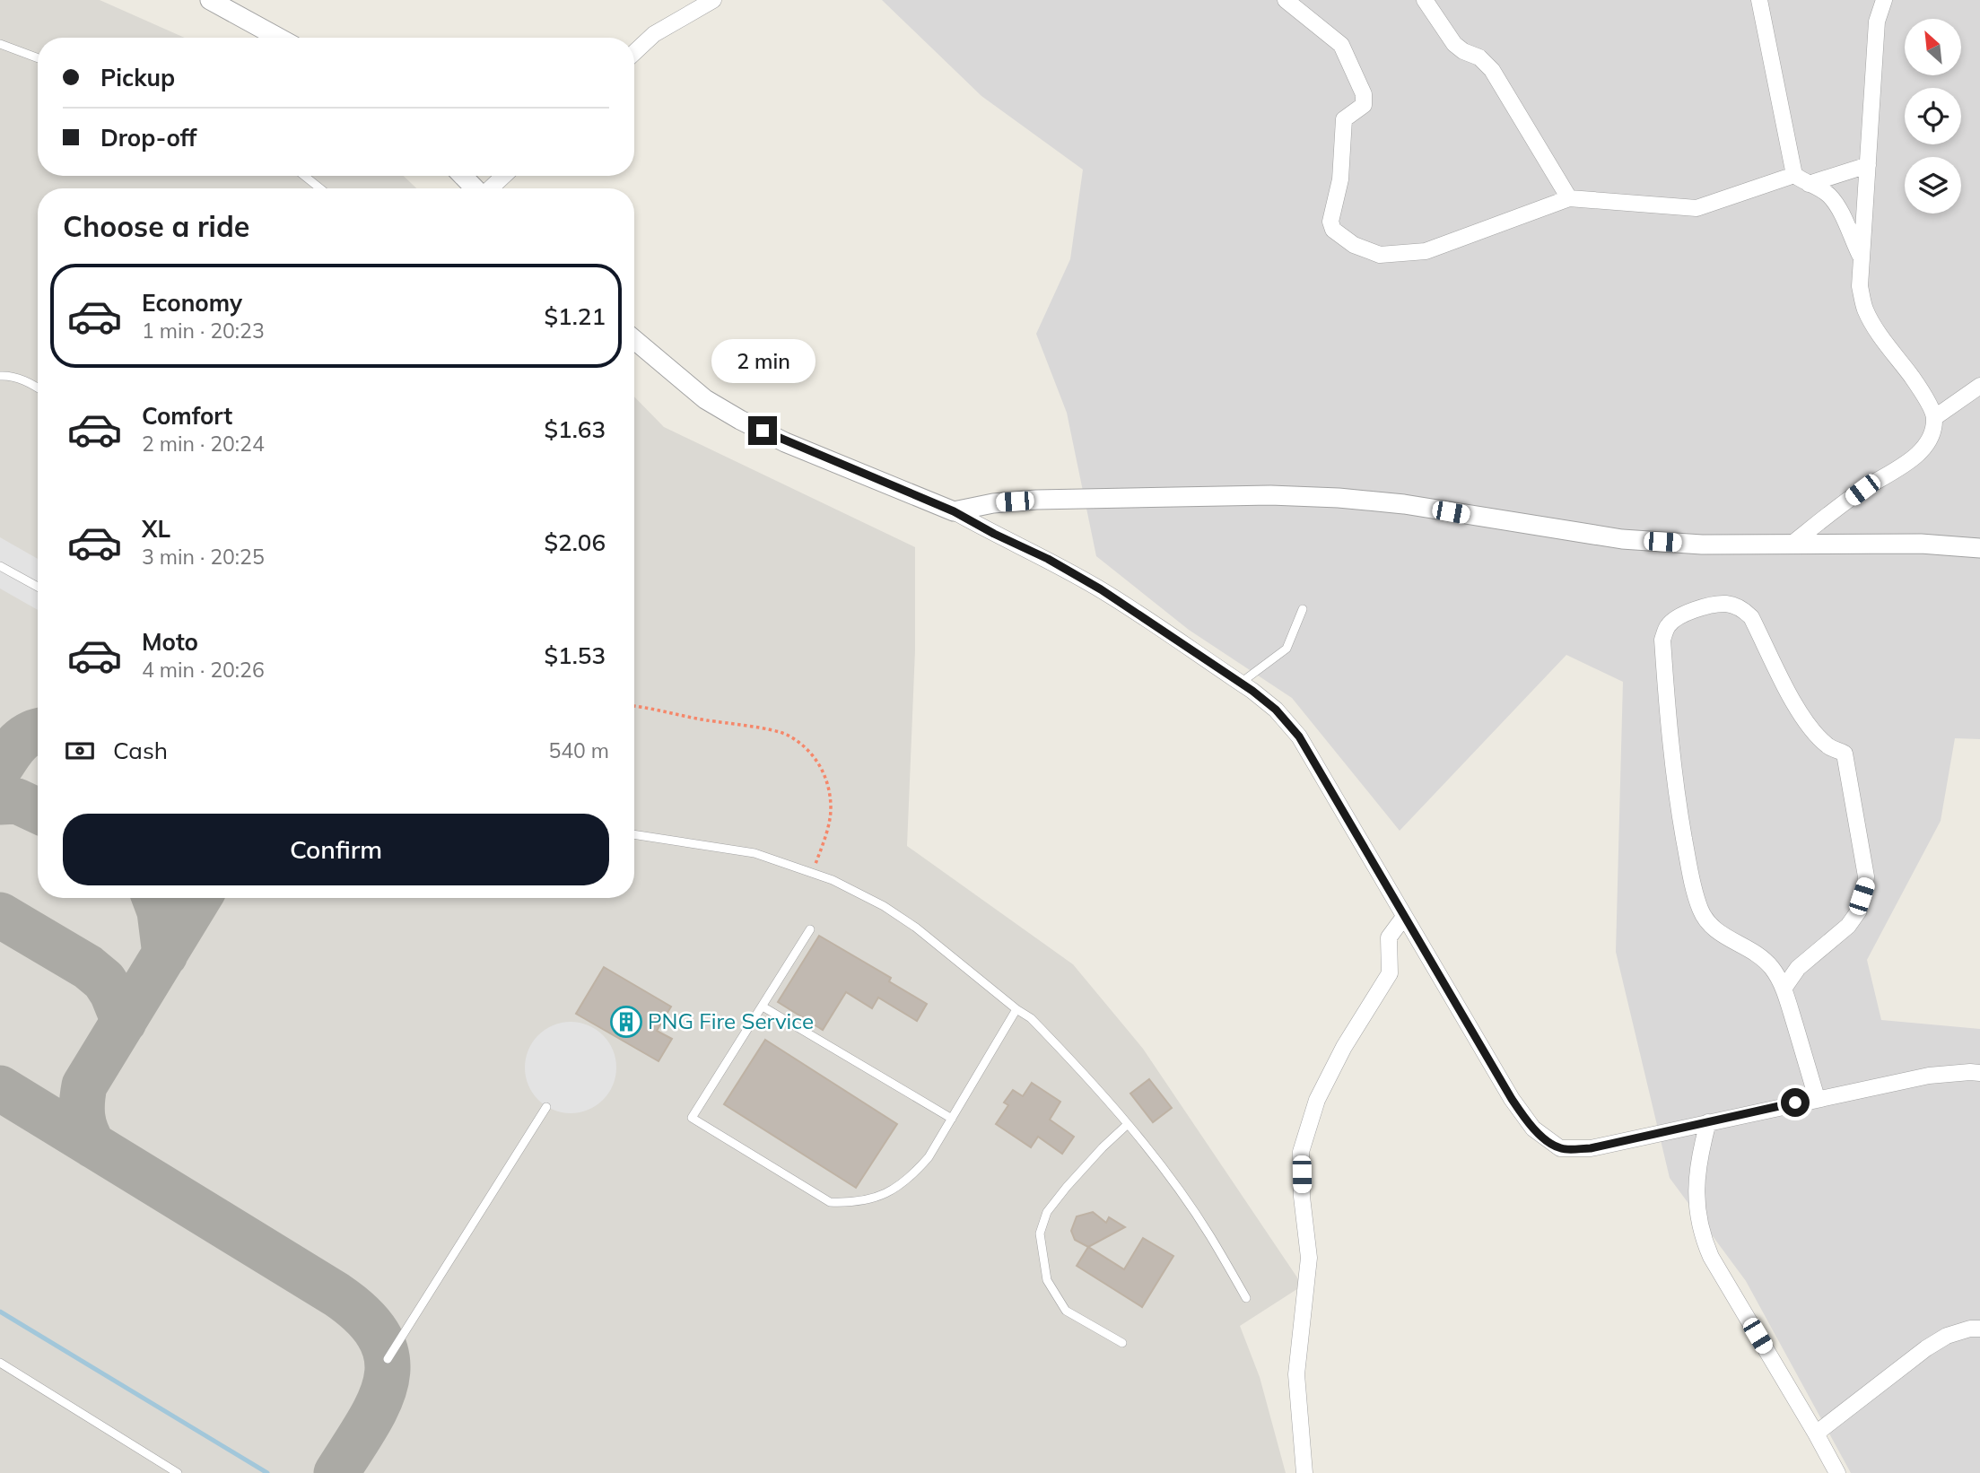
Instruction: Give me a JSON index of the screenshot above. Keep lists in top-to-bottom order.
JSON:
{
  "places": {
    "building": ["PNG Fire Service"]
  },
  "north": "top left",
  "page": {
    "banner": ["Pickup", "Drop-off"],
    "heading": "Choose a ride",
    "list": [
      {
        "name": "Economy",
        "note": "1 min · 20:23",
        "value": "$1.21"
      },
      {
        "name": "Comfort",
        "note": "2 min · 20:24",
        "value": "$1.63"
      },
      {
        "name": "XL",
        "note": "3 min · 20:25",
        "value": "$2.06"
      },
      {
        "name": "Moto",
        "note": "4 min · 20:26",
        "value": "$1.53"
      }
    ],
    "bubble": "2 min",
    "pay": ["Cash", "540 m"],
    "buttons": "Confirm"
  }
}
